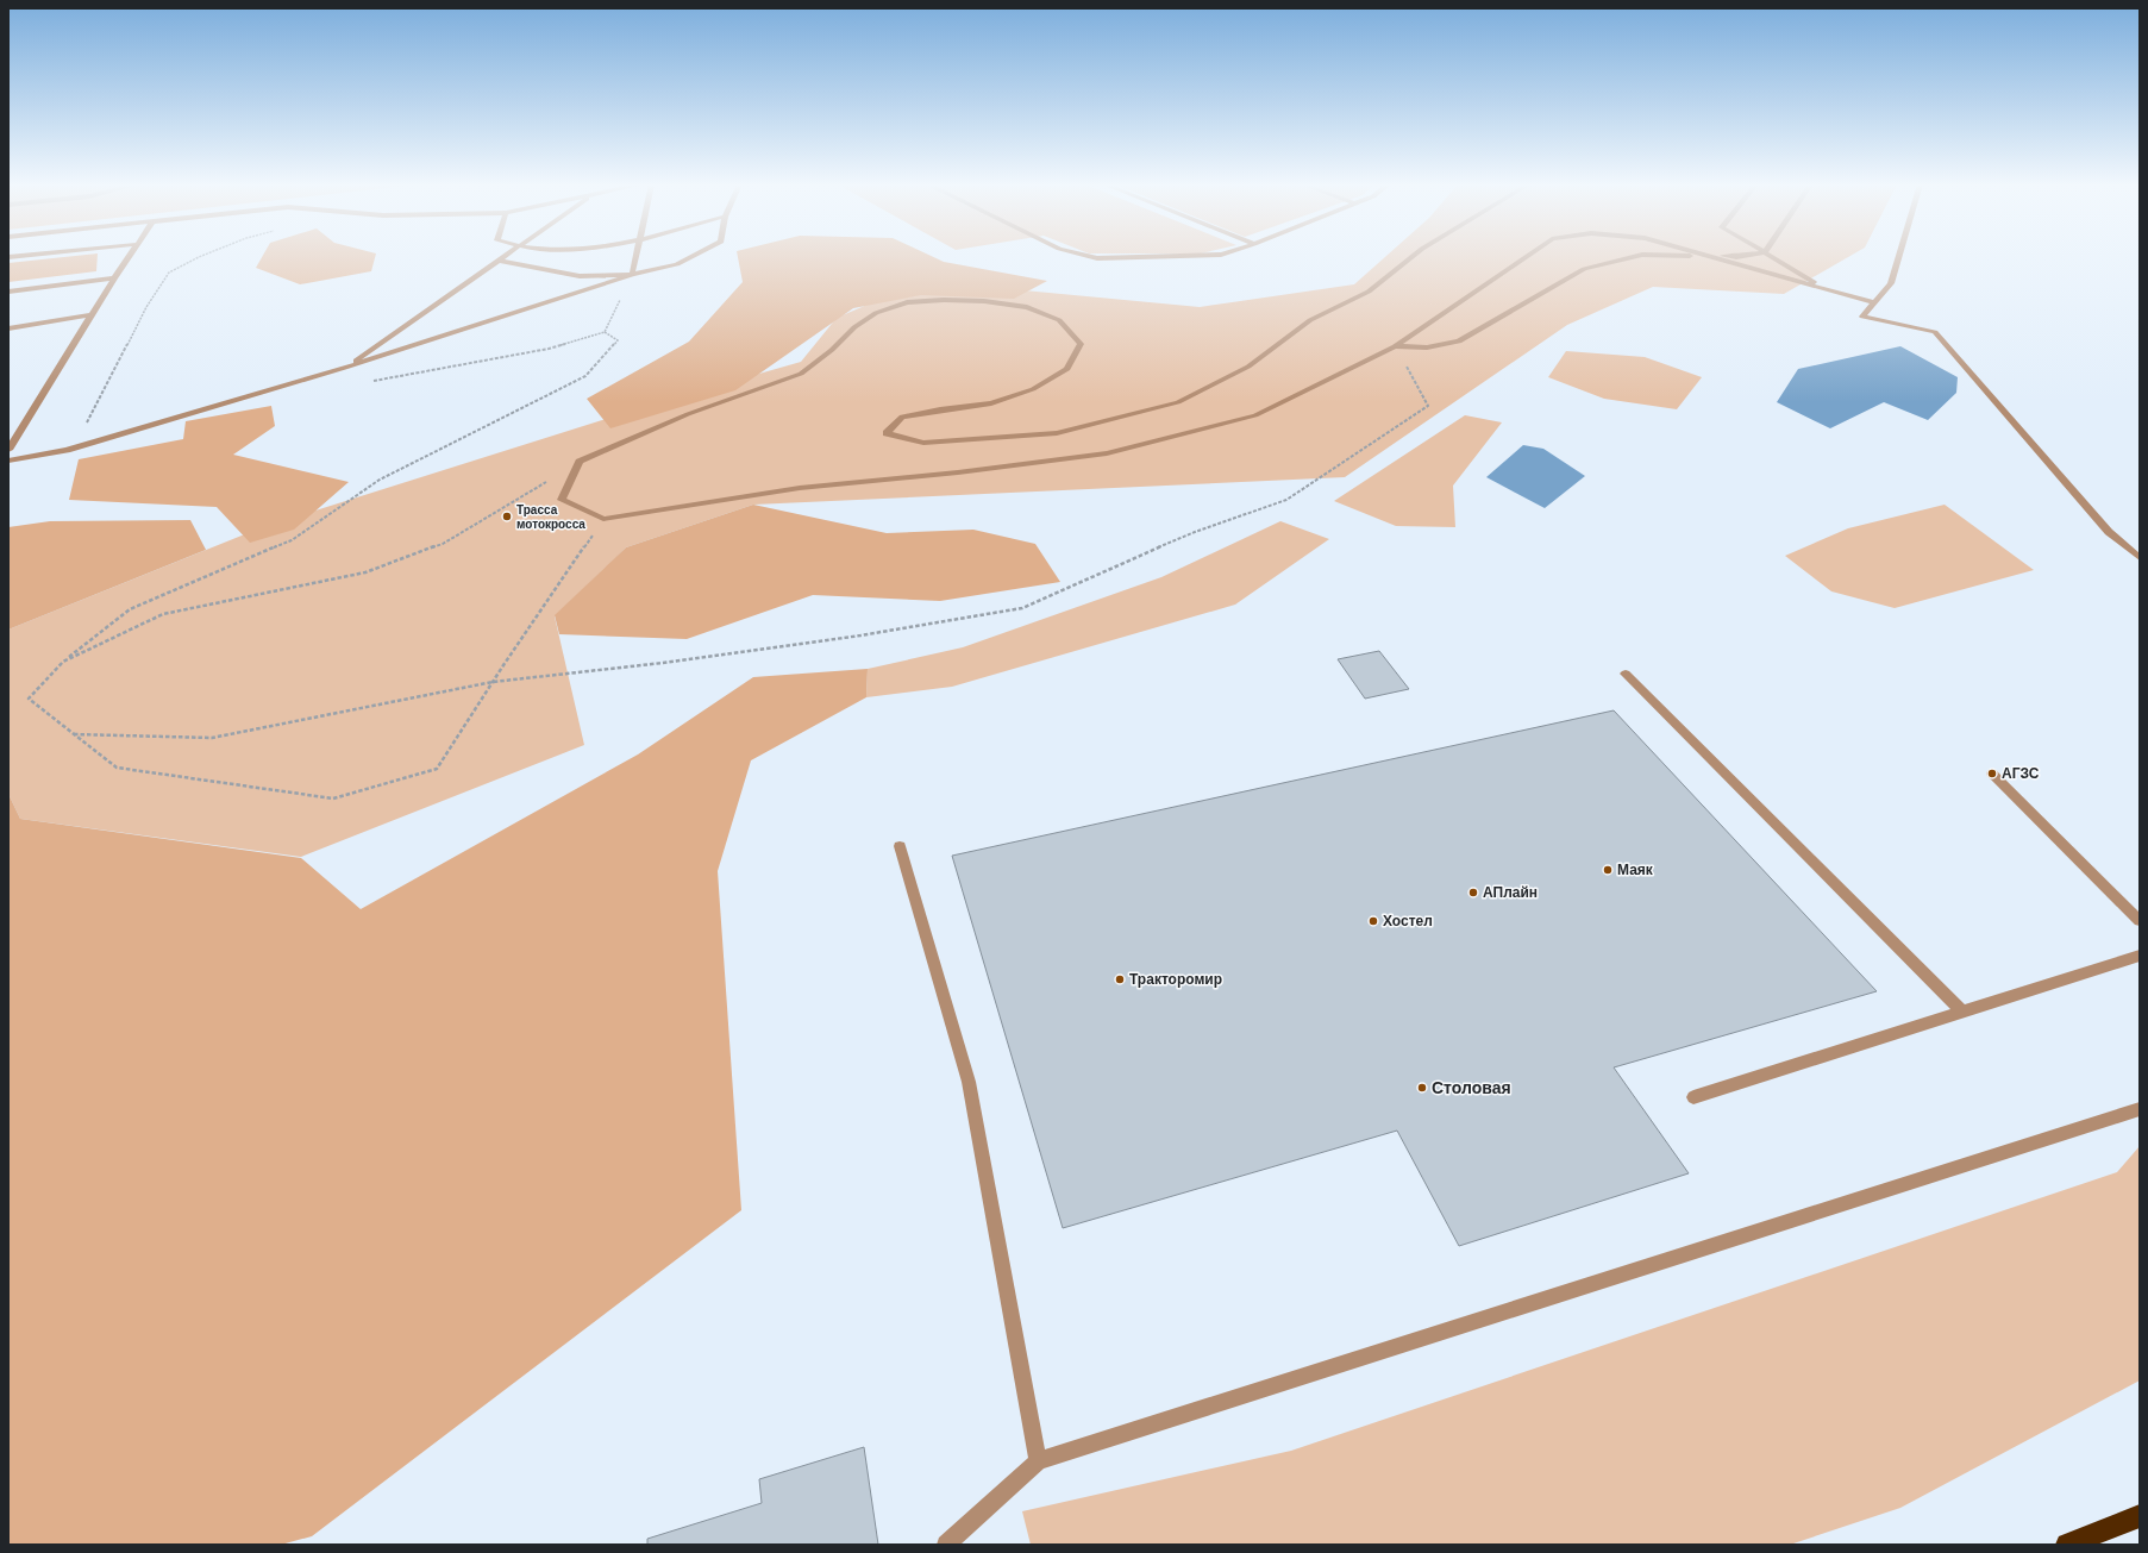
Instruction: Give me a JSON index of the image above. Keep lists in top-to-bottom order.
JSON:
{
  "places": [
    "Трасса мотокросса",
    "АГЗС",
    "Маяк",
    "АПлайн",
    "Хостел",
    "Тракторомир",
    "Столовая"
  ]
}
